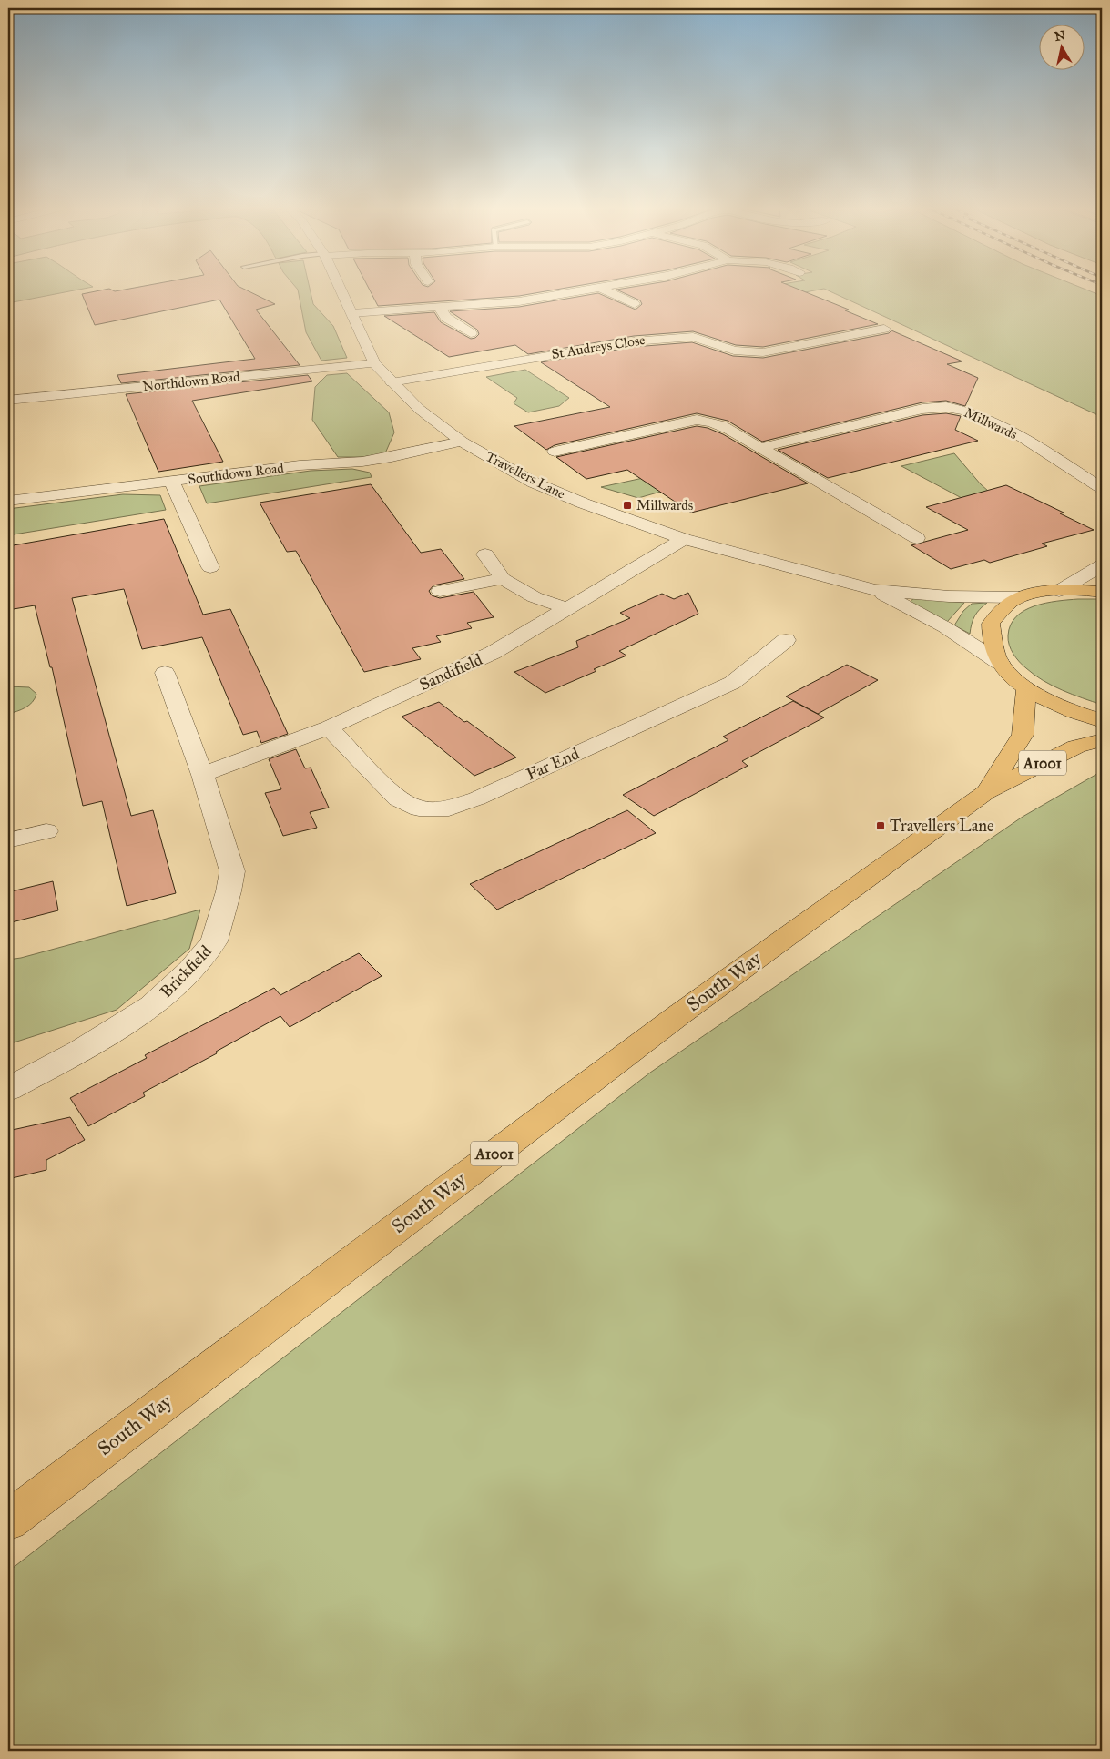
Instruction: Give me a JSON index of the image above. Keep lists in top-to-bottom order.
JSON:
{
  "streets": {
    "main road": ["A1001", "South Way"],
    "street": [
      "St Audreys Close",
      "Northdown Road",
      "Millwards",
      "Southdown Road",
      "Travellers Lane",
      "Sandifield",
      "Far End",
      "Brickfield"
    ]
  },
  "crossings": [
    ["St Audreys Close", "Travellers Lane"],
    ["Northdown Road", "Travellers Lane"],
    ["Southdown Road", "Travellers Lane"],
    ["Travellers Lane", "Sandifield"],
    ["Sandifield", "Far End"],
    ["Sandifield", "Brickfield"]
  ],
  "places": {
    "transit": ["Millwards", "Travellers Lane"]
  },
  "north": "top"
}
